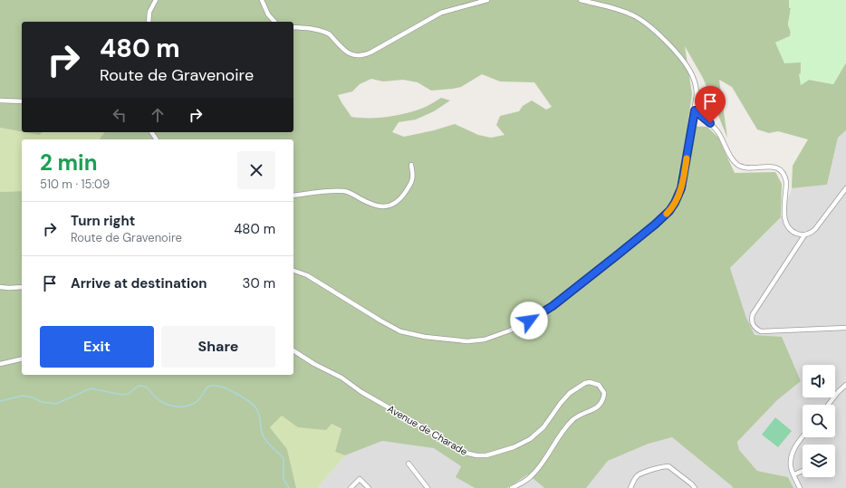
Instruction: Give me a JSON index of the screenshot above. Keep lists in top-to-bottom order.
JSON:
{
  "streets": {
    "street": ["Avenue de Charade"]
  },
  "page": {
    "turn": ["480 m", "Route de Gravenoire"],
    "heading": ["2 min", "510 m · 15:09"],
    "list": [
      {
        "name": "Turn right",
        "note": "Route de Gravenoire",
        "value": "480 m"
      },
      {
        "name": "Arrive at destination",
        "value": "30 m"
      }
    ],
    "buttons": ["Exit", "Share"]
  }
}
